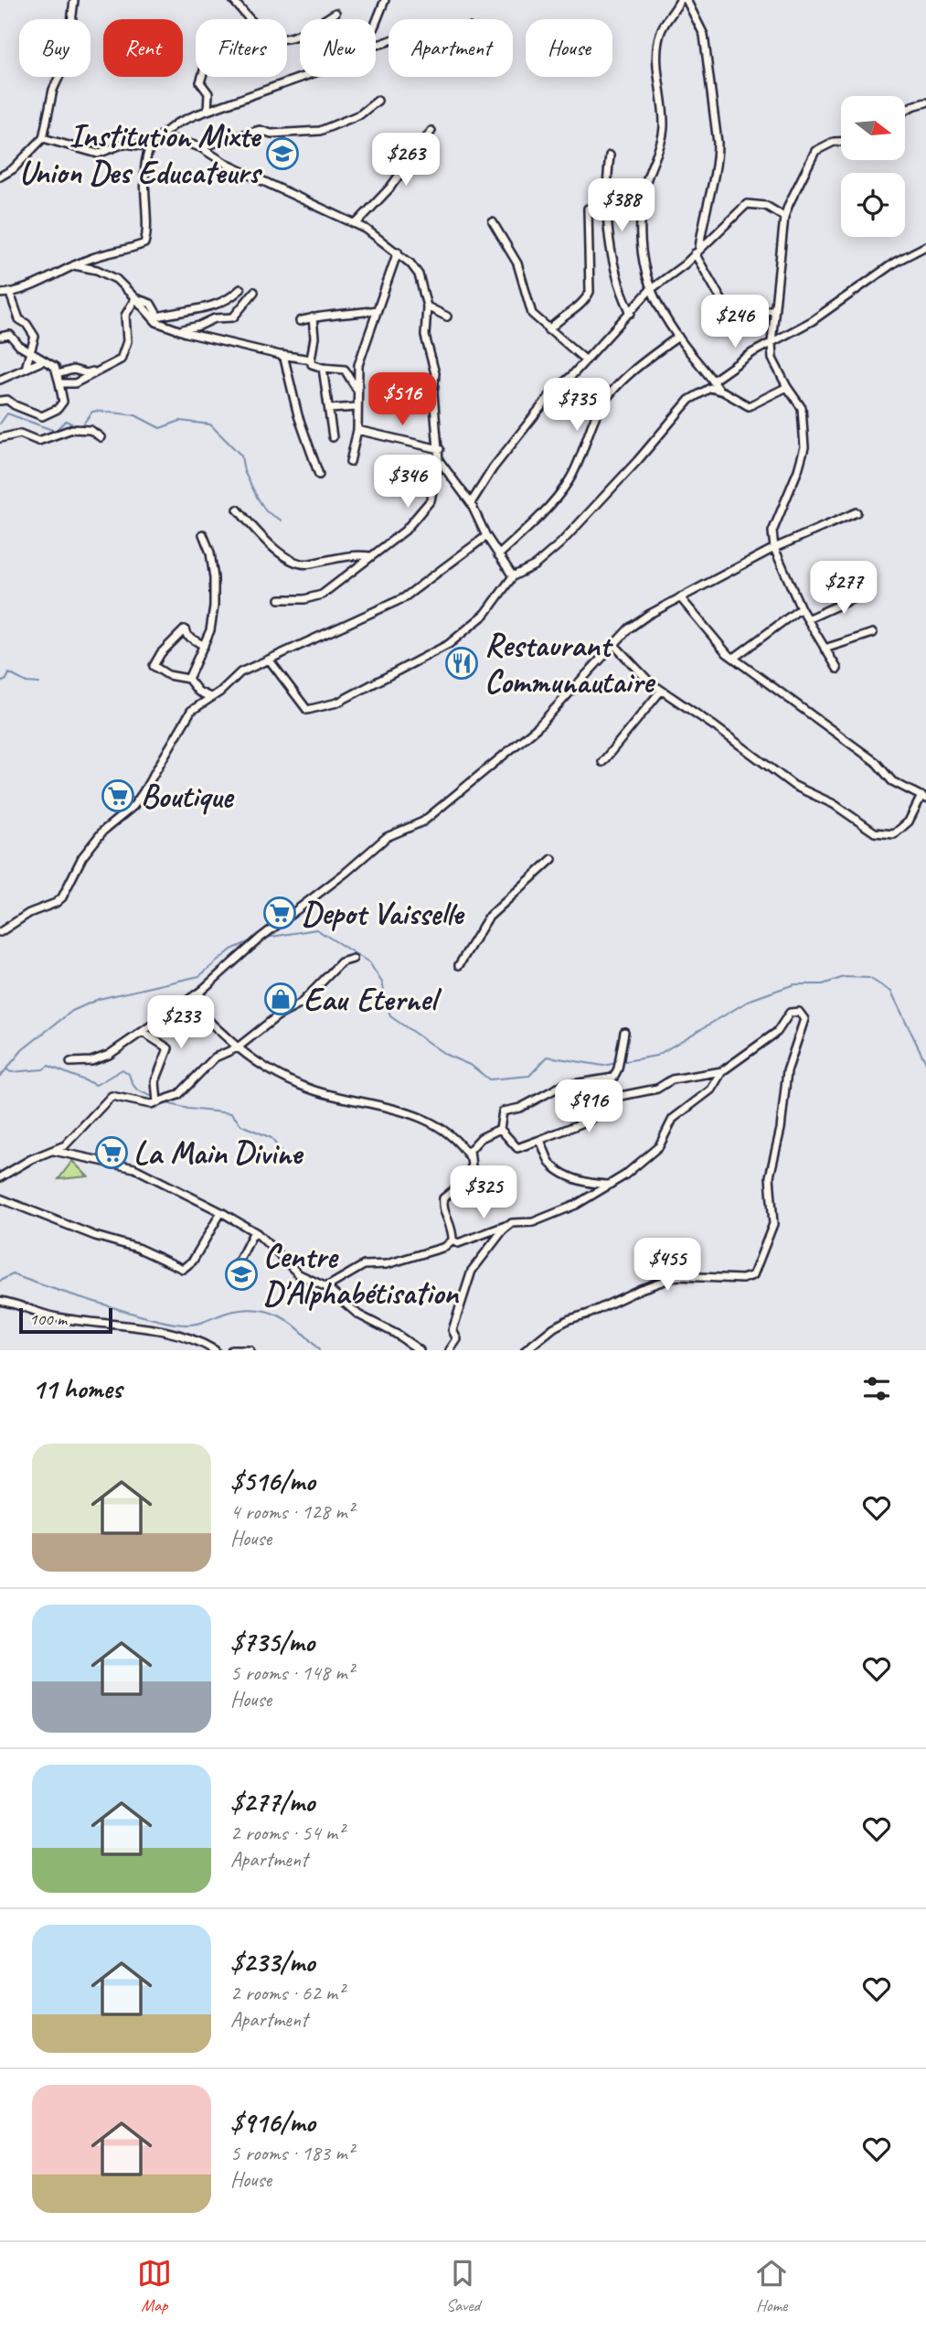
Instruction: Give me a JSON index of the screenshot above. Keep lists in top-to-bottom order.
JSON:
{
  "places": {
    "school or university": ["Institution Mixte Union Des Educateurs", "Centre D'Alphabétisation"],
    "restaurant": ["Restaurant Communautaire"],
    "supermarket": ["Boutique", "Depot Vaisselle", "La Main Divine"],
    "shop": ["Eau Eternel"]
  },
  "scale_bar": "100 m",
  "north": "right",
  "page": {
    "chip": [
      "Buy",
      "Rent",
      "Filters",
      "New",
      "Apartment",
      "House"
    ],
    "price": [
      "$263",
      "$388",
      "$246",
      "$516",
      "$735",
      "$346",
      "$277",
      "$233",
      "$916",
      "$325",
      "$455"
    ],
    "scale": "100 m",
    "heading": "11 homes",
    "list": [
      {
        "name": "$516/mo",
        "note": "4 rooms · 128 m² · House"
      },
      {
        "name": "$735/mo",
        "note": "5 rooms · 148 m² · House"
      },
      {
        "name": "$277/mo",
        "note": "2 rooms · 54 m² · Apartment"
      },
      {
        "name": "$233/mo",
        "note": "2 rooms · 62 m² · Apartment"
      },
      {
        "name": "$916/mo",
        "note": "5 rooms · 183 m² · House"
      }
    ],
    "tabs": ["Map", "Saved", "Home"]
  }
}
